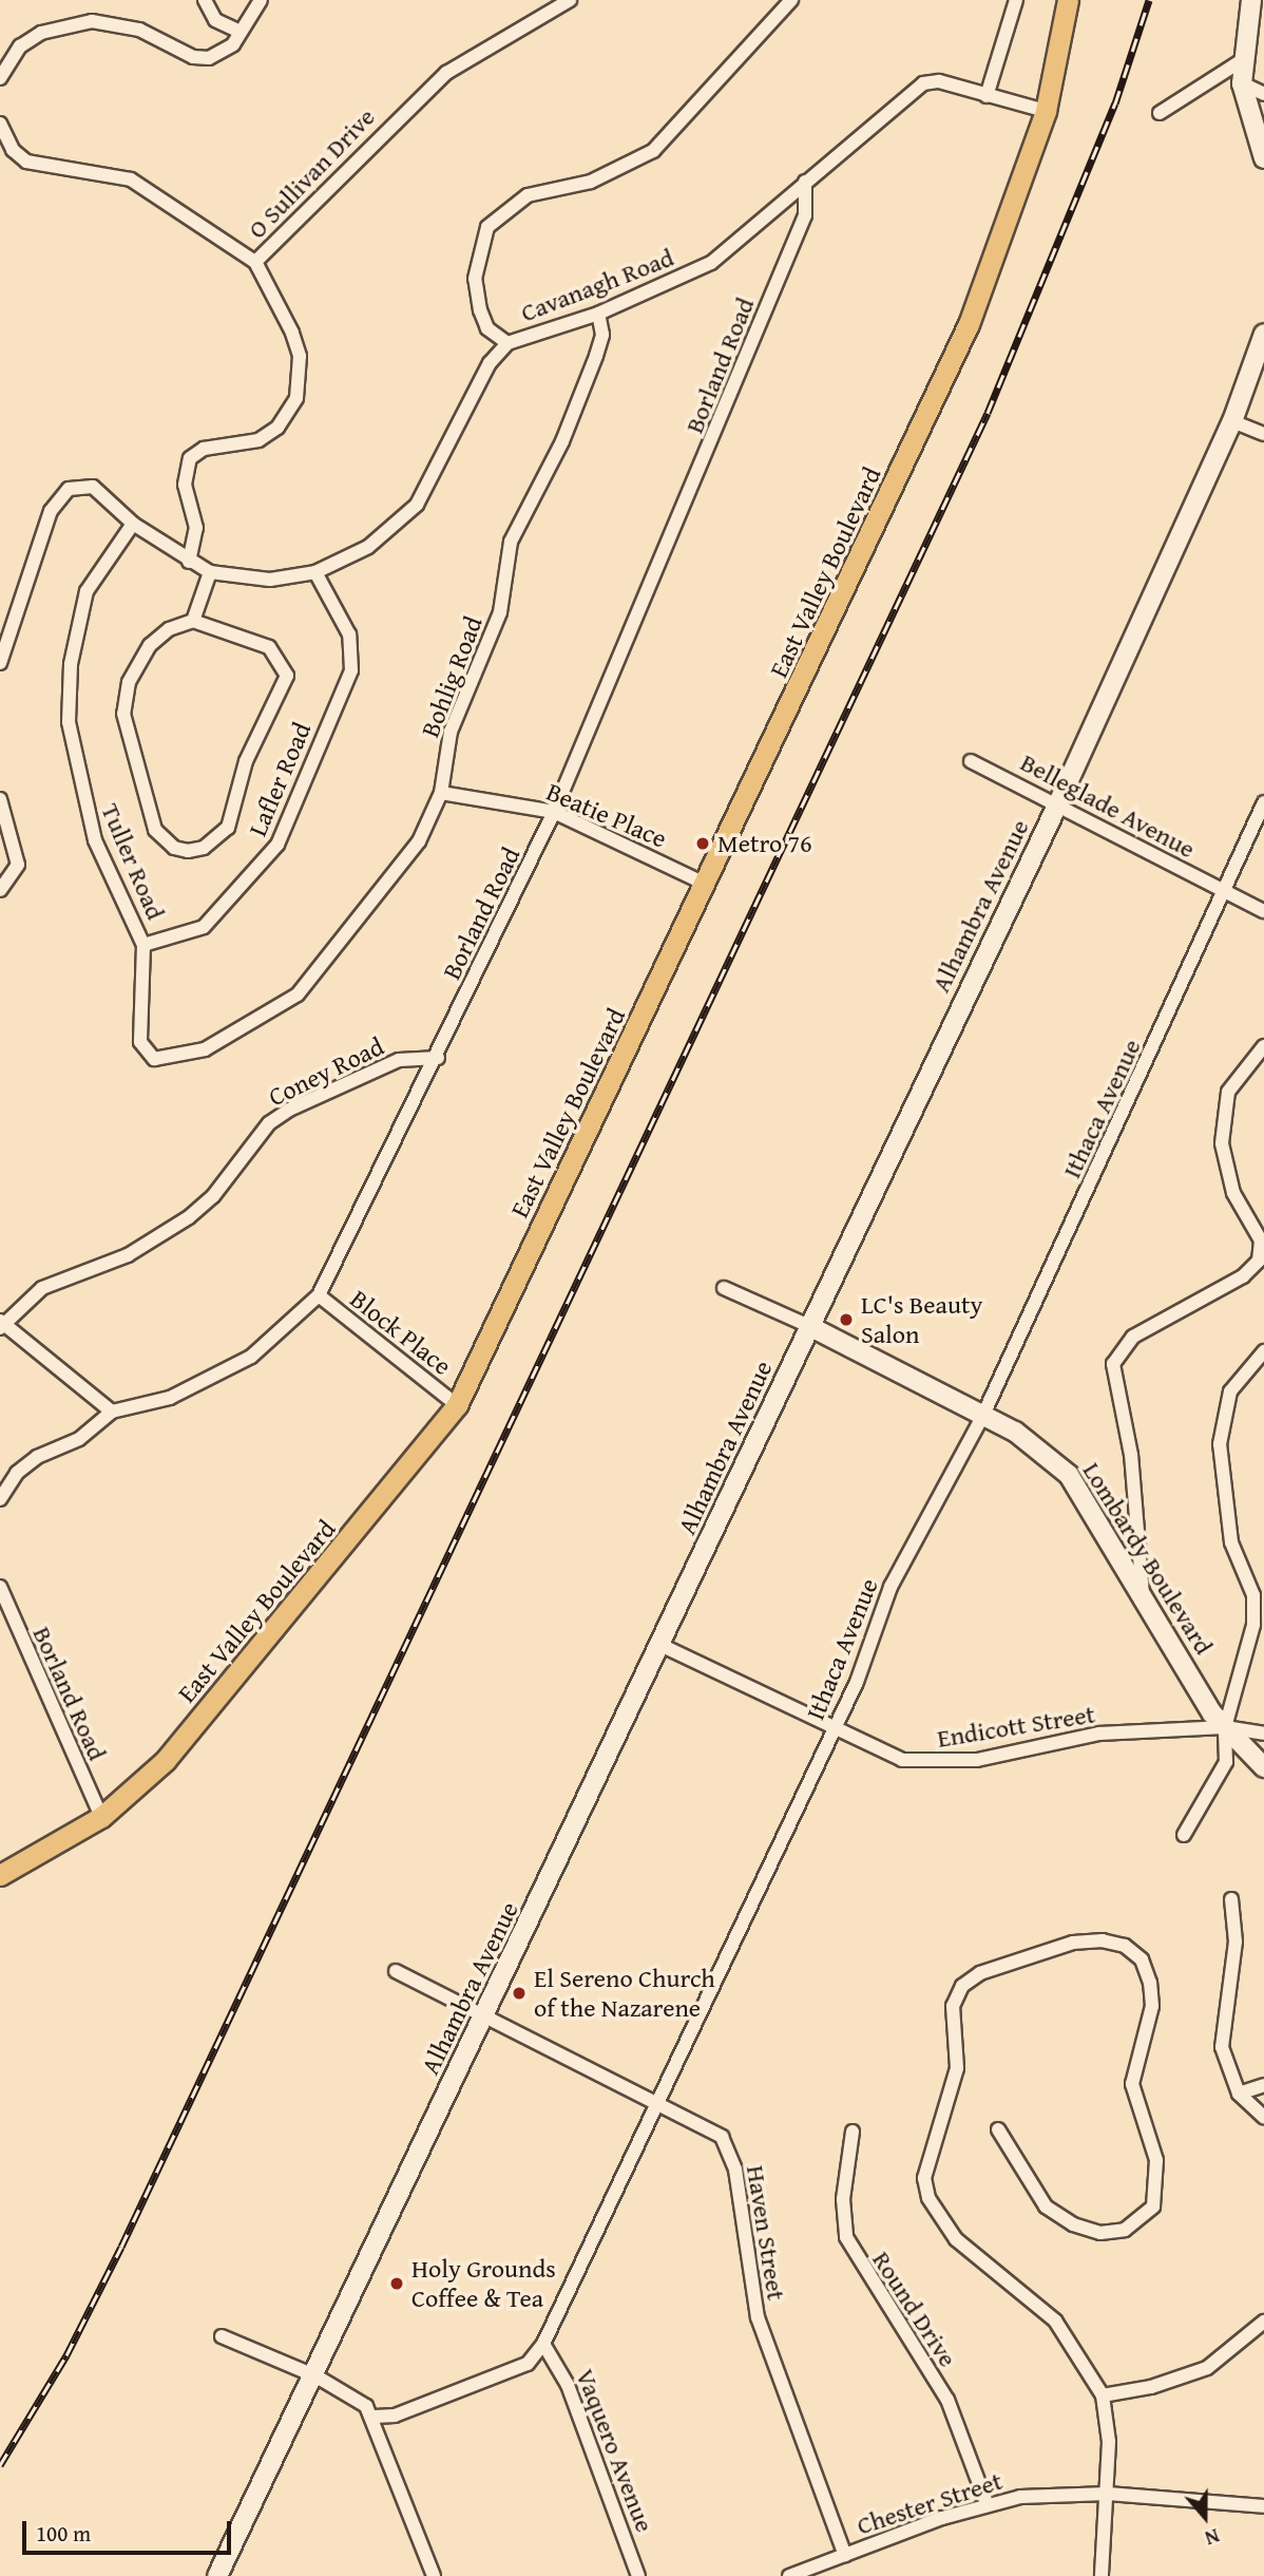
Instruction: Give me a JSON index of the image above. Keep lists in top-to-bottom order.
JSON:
{
  "streets": {
    "main road": ["East Valley Boulevard", "Alhambra Avenue", "Lombardy Boulevard"],
    "street": [
      "O Sullivan Drive",
      "Cavanagh Road",
      "Borland Road",
      "Bohlig Road",
      "Lafler Road",
      "Belleglade Avenue",
      "Beatie Place",
      "Tuller Road",
      "Coney Road",
      "Ithaca Avenue",
      "Block Place",
      "Endicott Street",
      "Haven Street",
      "Round Drive",
      "Vaquero Avenue",
      "Chester Street"
    ]
  },
  "crossings": [
    ["O Sullivan Drive", "Cavanagh Road"],
    ["Cavanagh Road", "Borland Road"],
    ["Cavanagh Road", "East Valley Boulevard"],
    ["Cavanagh Road", "Bohlig Road"],
    ["Cavanagh Road", "Lafler Road"],
    ["Cavanagh Road", "Tuller Road"],
    ["Borland Road", "East Valley Boulevard"],
    ["Borland Road", "Beatie Place"],
    ["Borland Road", "Coney Road"],
    ["Borland Road", "Block Place"],
    ["East Valley Boulevard", "Beatie Place"],
    ["East Valley Boulevard", "Block Place"],
    ["Bohlig Road", "Beatie Place"],
    ["Bohlig Road", "Tuller Road"],
    ["Lafler Road", "Tuller Road"],
    ["Belleglade Avenue", "Alhambra Avenue"],
    ["Belleglade Avenue", "Ithaca Avenue"],
    ["Alhambra Avenue", "Lombardy Boulevard"],
    ["Alhambra Avenue", "Endicott Street"],
    ["Alhambra Avenue", "Haven Street"],
    ["Ithaca Avenue", "Lombardy Boulevard"],
    ["Ithaca Avenue", "Endicott Street"],
    ["Ithaca Avenue", "Haven Street"],
    ["Ithaca Avenue", "Vaquero Avenue"],
    ["Lombardy Boulevard", "Endicott Street"],
    ["Haven Street", "Chester Street"],
    ["Round Drive", "Chester Street"]
  ],
  "places": [
    "Metro 76",
    "LC's Beauty Salon",
    "El Sereno Church of the Nazarene",
    "Holy Grounds Coffee & Tea"
  ],
  "scale_bar": "100 m",
  "north": "bottom"
}
